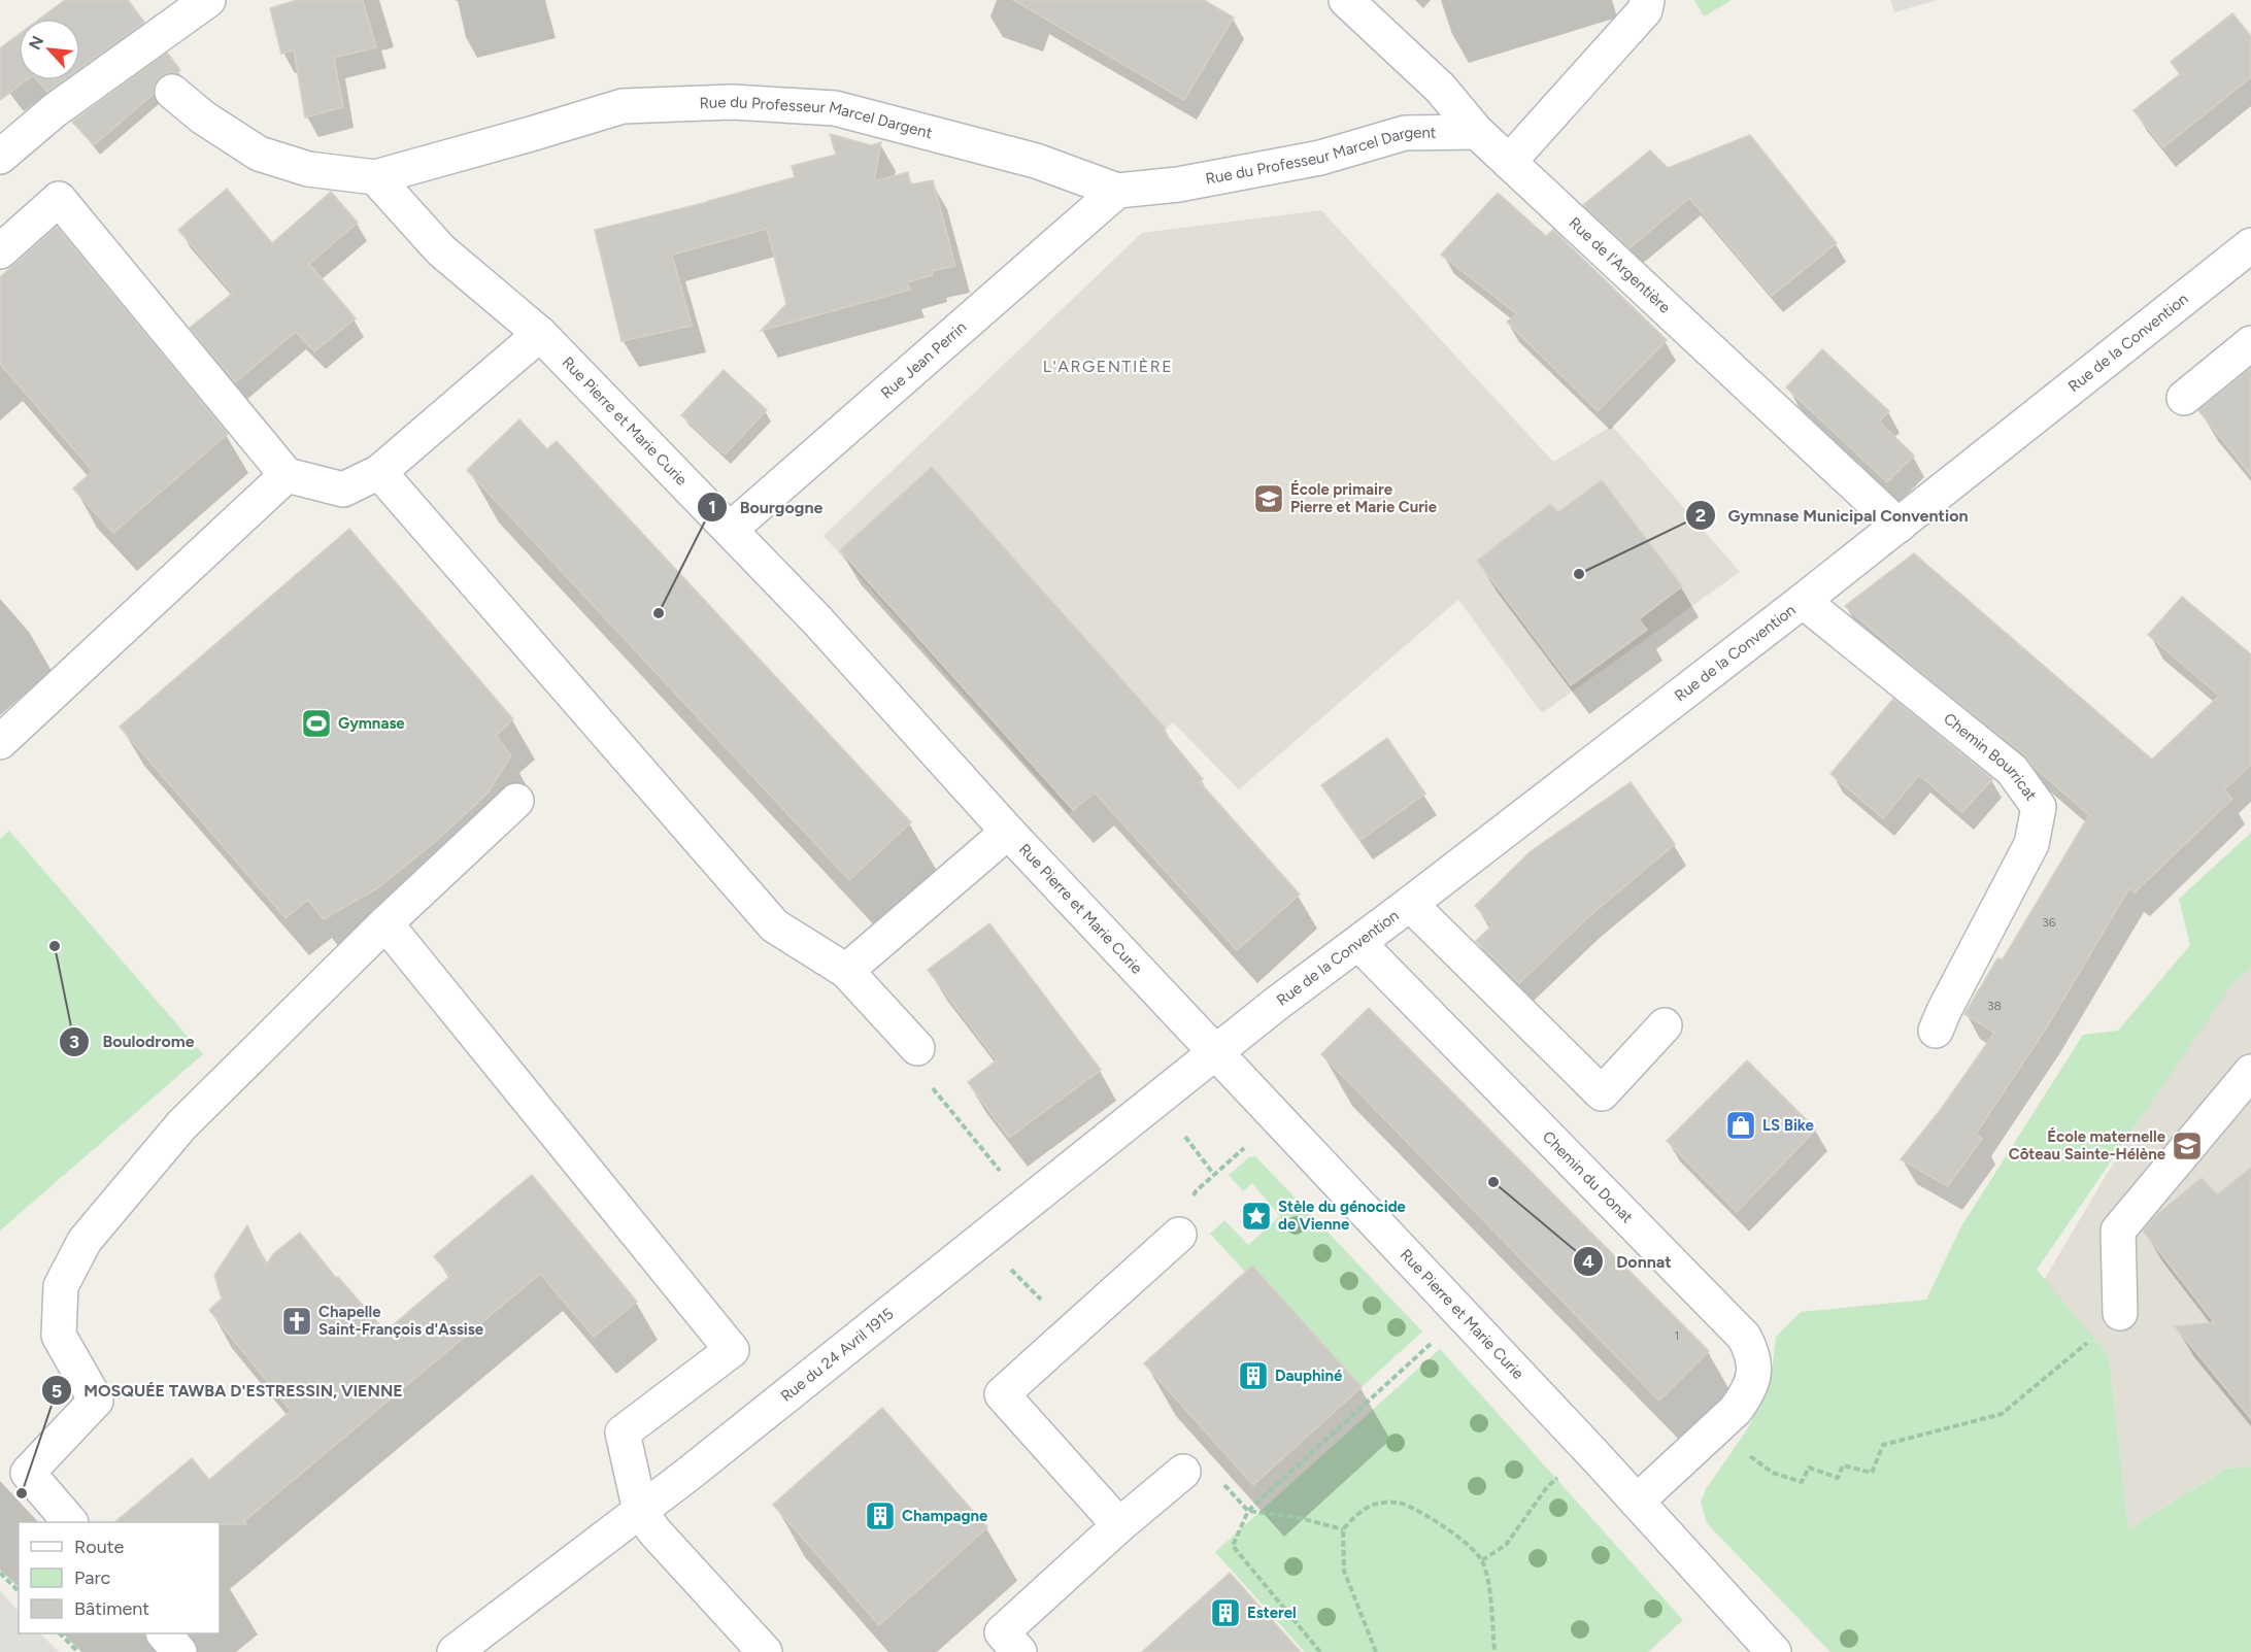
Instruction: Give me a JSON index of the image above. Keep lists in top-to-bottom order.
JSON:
{
  "streets": {
    "street": [
      "Rue du Professeur Marcel Dargent",
      "Rue de l'Argentière",
      "Rue de la Convention",
      "Rue Jean Perrin",
      "Rue Pierre et Marie Curie",
      "Chemin Bourricat",
      "Chemin du Donat",
      "Rue du 24 Avril 1915"
    ]
  },
  "crossings": [
    ["Rue du Professeur Marcel Dargent", "Rue de l'Argentière"],
    ["Rue du Professeur Marcel Dargent", "Rue Jean Perrin"],
    ["Rue du Professeur Marcel Dargent", "Rue Pierre et Marie Curie"],
    ["Rue de l'Argentière", "Rue de la Convention"],
    ["Rue de la Convention", "Rue Pierre et Marie Curie"],
    ["Rue de la Convention", "Chemin Bourricat"],
    ["Rue de la Convention", "Chemin du Donat"],
    ["Rue de la Convention", "Rue du 24 Avril 1915"],
    ["Rue Jean Perrin", "Rue Pierre et Marie Curie"],
    ["Rue Pierre et Marie Curie", "Chemin du Donat"],
    ["Rue Pierre et Marie Curie", "Rue du 24 Avril 1915"]
  ],
  "districts": ["L'ARGENTIÈRE"],
  "places": {
    "school or university": ["École primaire Pierre et Marie Curie", "École maternelle Côteau Sainte-Hélène"],
    "other": [
      "Gymnase Municipal Convention",
      "Bourgogne",
      "Boulodrome",
      "Donnat",
      "MOSQUÉE TAWBA D'ESTRESSIN, VIENNE"
    ],
    "sports": ["Gymnase"],
    "shop": ["LS Bike"],
    "place": ["Stèle du génocide de Vienne"],
    "church": ["Chapelle Saint-François d'Assise"],
    "building": ["Dauphiné", "Champagne", "Esterel"]
  },
  "house_numbers": ["36", "38", "1"],
  "legend": ["Route", "Parc", "Bâtiment"],
  "north": "top left"
}
